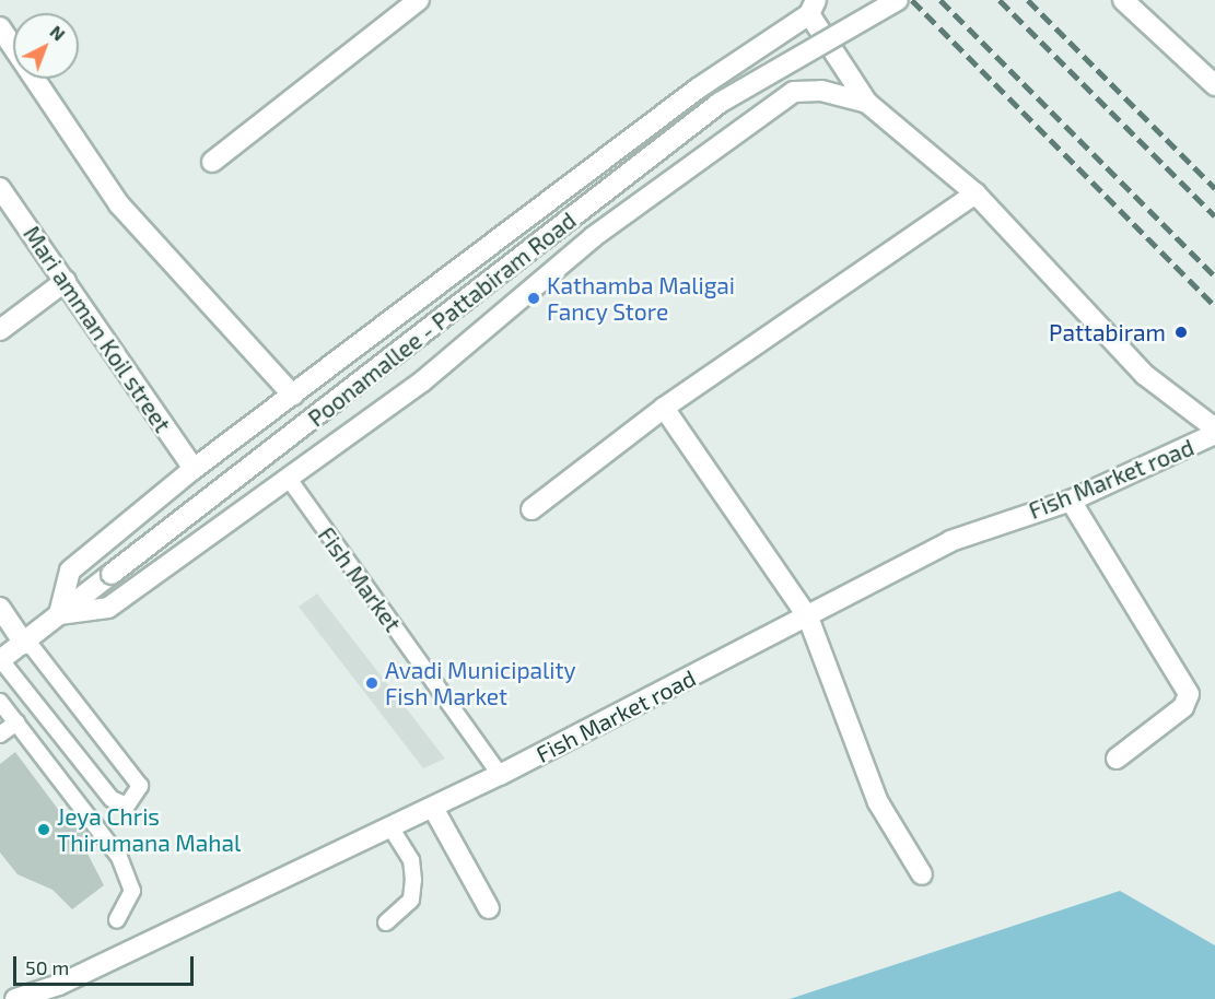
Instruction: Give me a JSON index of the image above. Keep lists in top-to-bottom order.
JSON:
{
  "streets": {
    "street": ["Poonamallee - Pattabiram Road", "Mari amman Koil street", "Fish Market road"],
    "lane": ["Fish Market"]
  },
  "crossings": [
    ["Fish Market road", "Fish Market"]
  ],
  "places": [
    "Kathamba Maligai Fancy Store",
    "Pattabiram",
    "Avadi Municipality Fish Market",
    "Jeya Chris Thirumana Mahal"
  ],
  "scale_bar": "50 m",
  "north": "top right"
}
